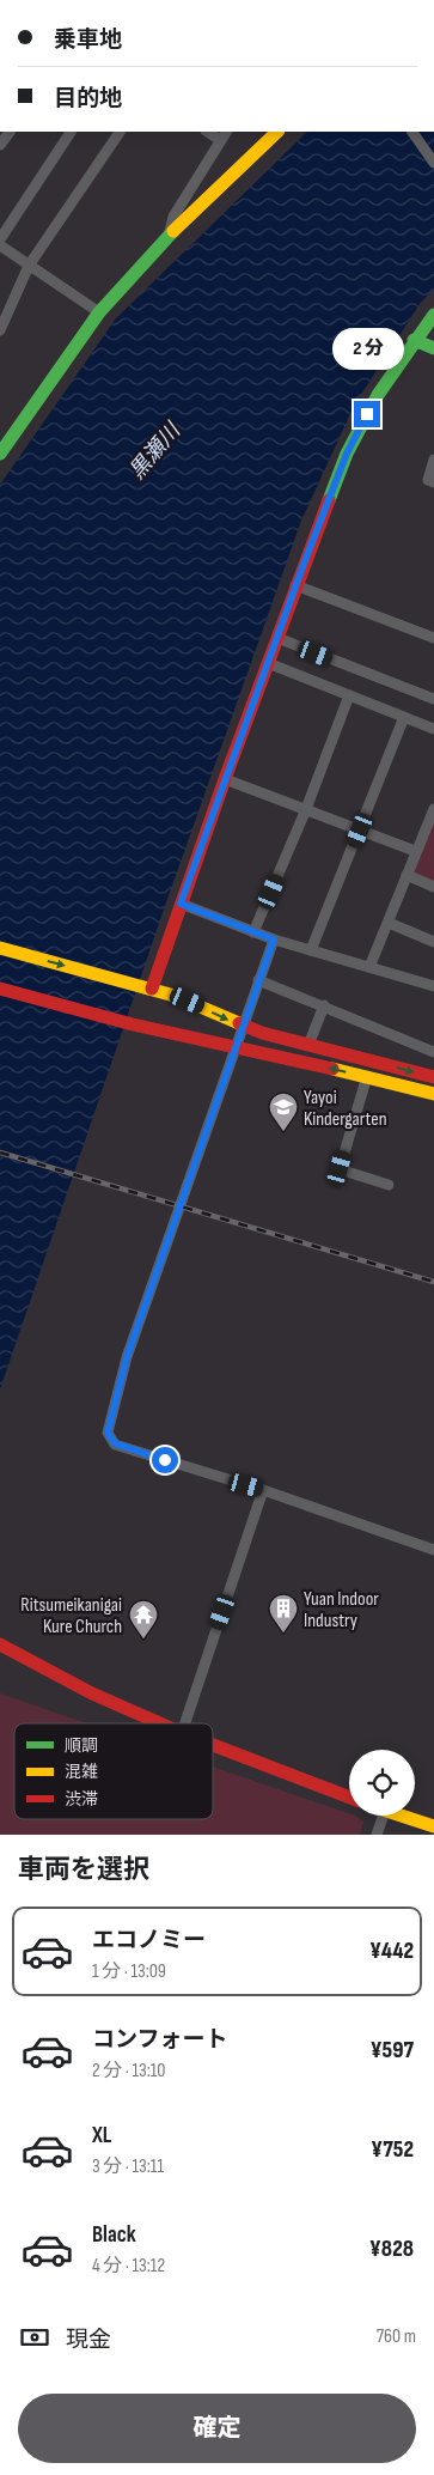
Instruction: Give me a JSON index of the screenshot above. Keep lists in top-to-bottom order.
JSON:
{
  "water": ["黒瀬川"],
  "places": {
    "school or university": ["Yayoi Kindergarten"],
    "building": ["Yuan Indoor Industry"],
    "temple": ["Ritsumeikanigai Kure Church"]
  },
  "legend": ["順調", "混雑", "渋滞"],
  "page": {
    "banner": ["乗車地", "目的地"],
    "bubble": "2 分",
    "heading": "車両を選択",
    "list": [
      {
        "name": "エコノミー",
        "note": "1 分 · 13:09",
        "value": "¥442"
      },
      {
        "name": "コンフォート",
        "note": "2 分 · 13:10",
        "value": "¥597"
      },
      {
        "name": "XL",
        "note": "3 分 · 13:11",
        "value": "¥752"
      },
      {
        "name": "Black",
        "note": "4 分 · 13:12",
        "value": "¥828"
      }
    ],
    "pay": ["現金", "760 m"],
    "buttons": "確定"
  }
}
